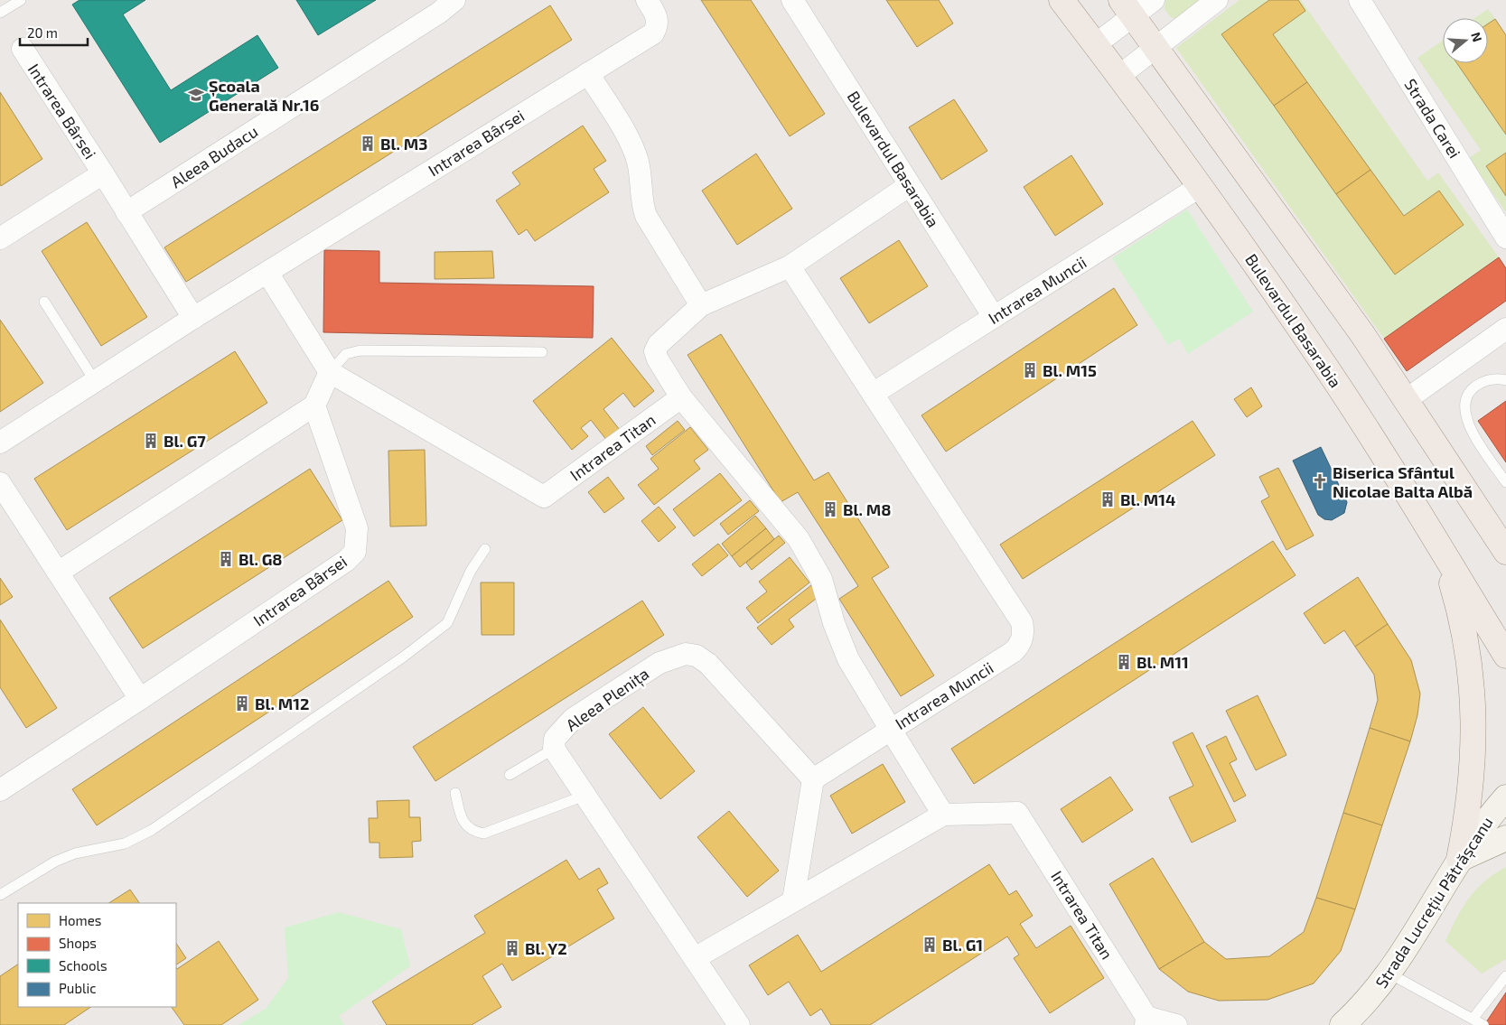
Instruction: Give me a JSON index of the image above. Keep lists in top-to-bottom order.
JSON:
{
  "streets": {
    "main road": ["Bulevardul Basarabia", "Strada Lucrețiu Pătrășcanu"],
    "street": [
      "Intrarea Bârsei",
      "Strada Carei",
      "Aleea Budacu",
      "Intrarea Muncii",
      "Intrarea Titan",
      "Aleea Plenița"
    ]
  },
  "crossings": [
    ["Intrarea Bârsei", "Aleea Budacu"],
    ["Bulevardul Basarabia", "Intrarea Muncii"],
    ["Intrarea Muncii", "Intrarea Titan"]
  ],
  "places": {
    "school or university": ["Școala Generală Nr.16"],
    "building": [
      "Bl. M3",
      "Bl. M15",
      "Bl. G7",
      "Bl. M14",
      "Bl. M8",
      "Bl. G8",
      "Bl. M11",
      "Bl. M12",
      "Bl. G1",
      "Bl. Y2"
    ],
    "church": ["Biserica Sfântul Nicolae Balta Albă"]
  },
  "legend": [
    "Homes",
    "Shops",
    "Schools",
    "Public"
  ],
  "scale_bar": "20 m",
  "north": "right"
}
